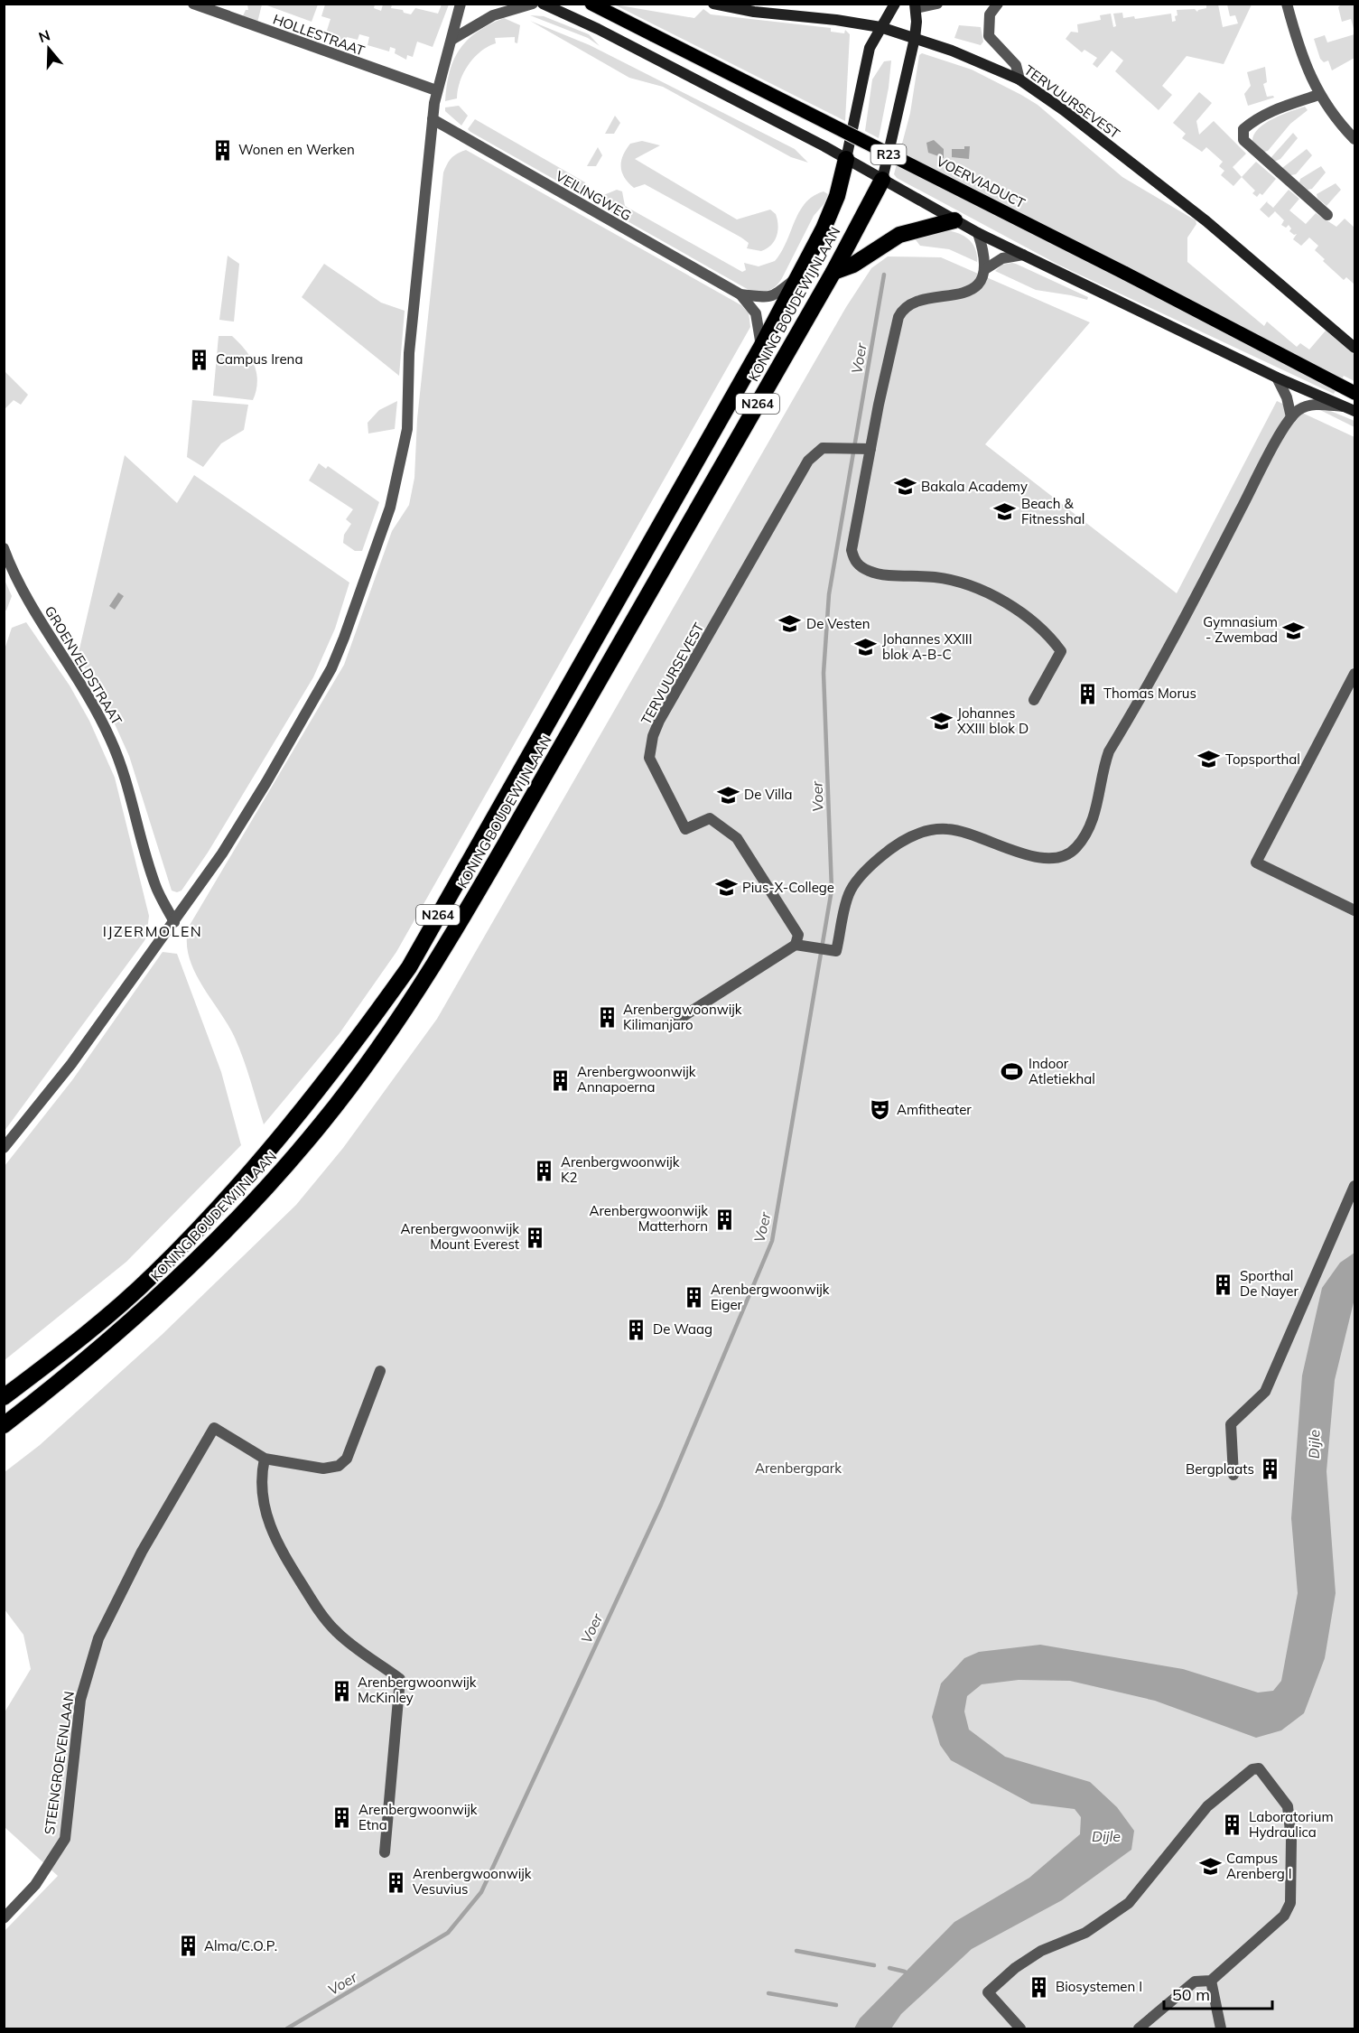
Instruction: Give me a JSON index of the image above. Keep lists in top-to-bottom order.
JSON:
{
  "streets": {
    "highway": ["KONING BOUDEWIJNLAAN", "N264"],
    "main road": ["TERVUURSEVEST", "R23", "VOERVIADUCT"],
    "street": [
      "HOLLESTRAAT",
      "VEILINGWEG",
      "GROENVELDSTRAAT",
      "STEENGROEVENLAAN"
    ]
  },
  "crossings": [
    ["R23", "KONING BOUDEWIJNLAAN"],
    ["VEILINGWEG", "KONING BOUDEWIJNLAAN"]
  ],
  "districts": ["IJZERMOLEN"],
  "water": ["Voer", "Dijle"],
  "parks": ["Arenbergpark"],
  "places": {
    "building": [
      "Wonen en Werken",
      "Campus Irena",
      "Thomas Morus",
      "Arenbergwoonwijk Kilimanjaro",
      "Arenbergwoonwijk Annapoerna",
      "Arenbergwoonwijk K2",
      "Arenbergwoonwijk Matterhorn",
      "Arenbergwoonwijk Mount Everest",
      "Sporthal De Nayer",
      "Arenbergwoonwijk Eiger",
      "De Waag",
      "Bergplaats",
      "Arenbergwoonwijk McKinley",
      "Arenbergwoonwijk Etna",
      "Laboratorium Hydraulica",
      "Arenbergwoonwijk Vesuvius",
      "Alma/C.O.P.",
      "Biosystemen I"
    ],
    "school or university": [
      "Bakala Academy",
      "Beach & Fitnesshal",
      "De Vesten",
      "Gymnasium - Zwembad",
      "Johannes XXIII blok A-B-C",
      "Johannes XXIII blok D",
      "Topsporthal",
      "De Villa",
      "Pius-X-College",
      "Campus Arenberg I"
    ],
    "sports": ["Indoor Atletiekhal"],
    "theatre": ["Amfitheater"]
  },
  "scale_bar": "50 m",
  "north": "top"
}
